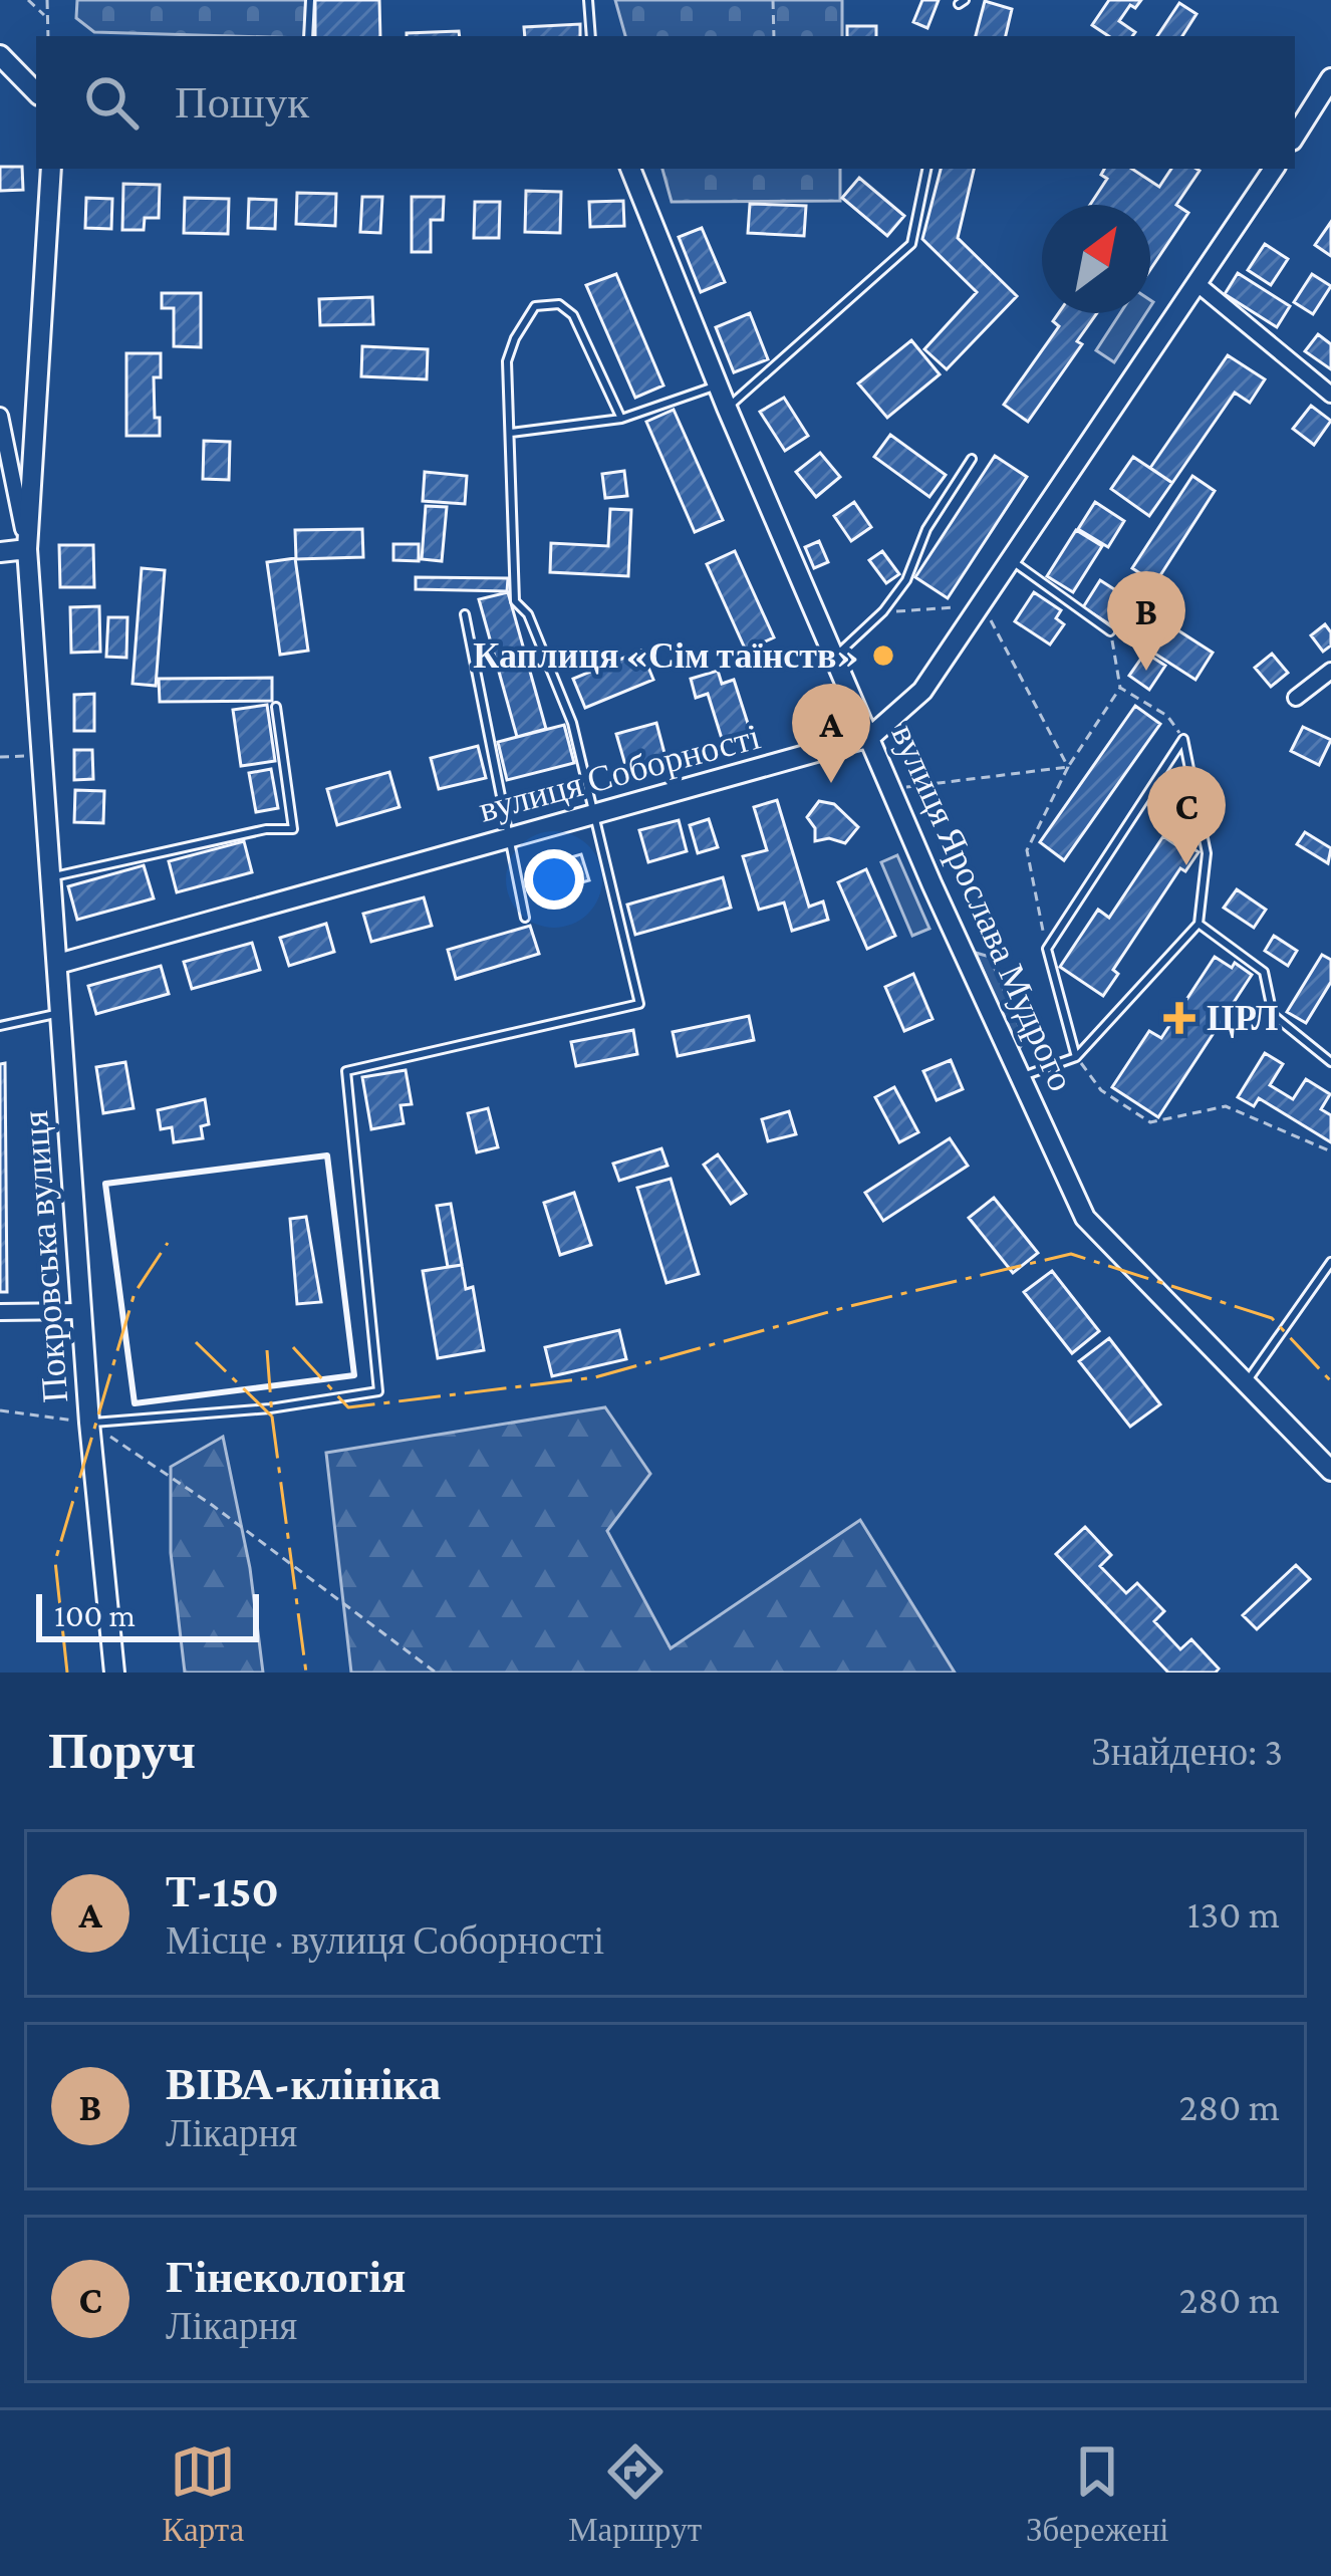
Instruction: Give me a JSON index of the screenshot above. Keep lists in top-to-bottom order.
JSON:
{
  "streets": {
    "main road": ["вулиця Соборності", "вулиця Ярослава Мудрого", "Покровська вулиця"]
  },
  "crossings": [
    ["вулиця Соборності", "вулиця Ярослава Мудрого"],
    ["вулиця Соборності", "Покровська вулиця"]
  ],
  "places": {
    "other": ["Каплиця «Сім таїнств»"],
    "health": ["ЦРЛ"]
  },
  "scale_bar": "100 m",
  "north": "top right",
  "page": {
    "search": "Пошук",
    "pins": ["B", "A", "C"],
    "scale": "100 m",
    "heading": ["Поруч", "Знайдено: 3"],
    "list": [
      {
        "mark": "A",
        "name": "Т-150",
        "note": "Місце · вулиця Соборності",
        "value": "130 m"
      },
      {
        "mark": "B",
        "name": "ВІВА-клініка",
        "note": "Лікарня",
        "value": "280 m"
      },
      {
        "mark": "C",
        "name": "Гінекологія",
        "note": "Лікарня",
        "value": "280 m"
      }
    ],
    "nav": ["Карта", "Маршрут", "Збережені"]
  }
}
